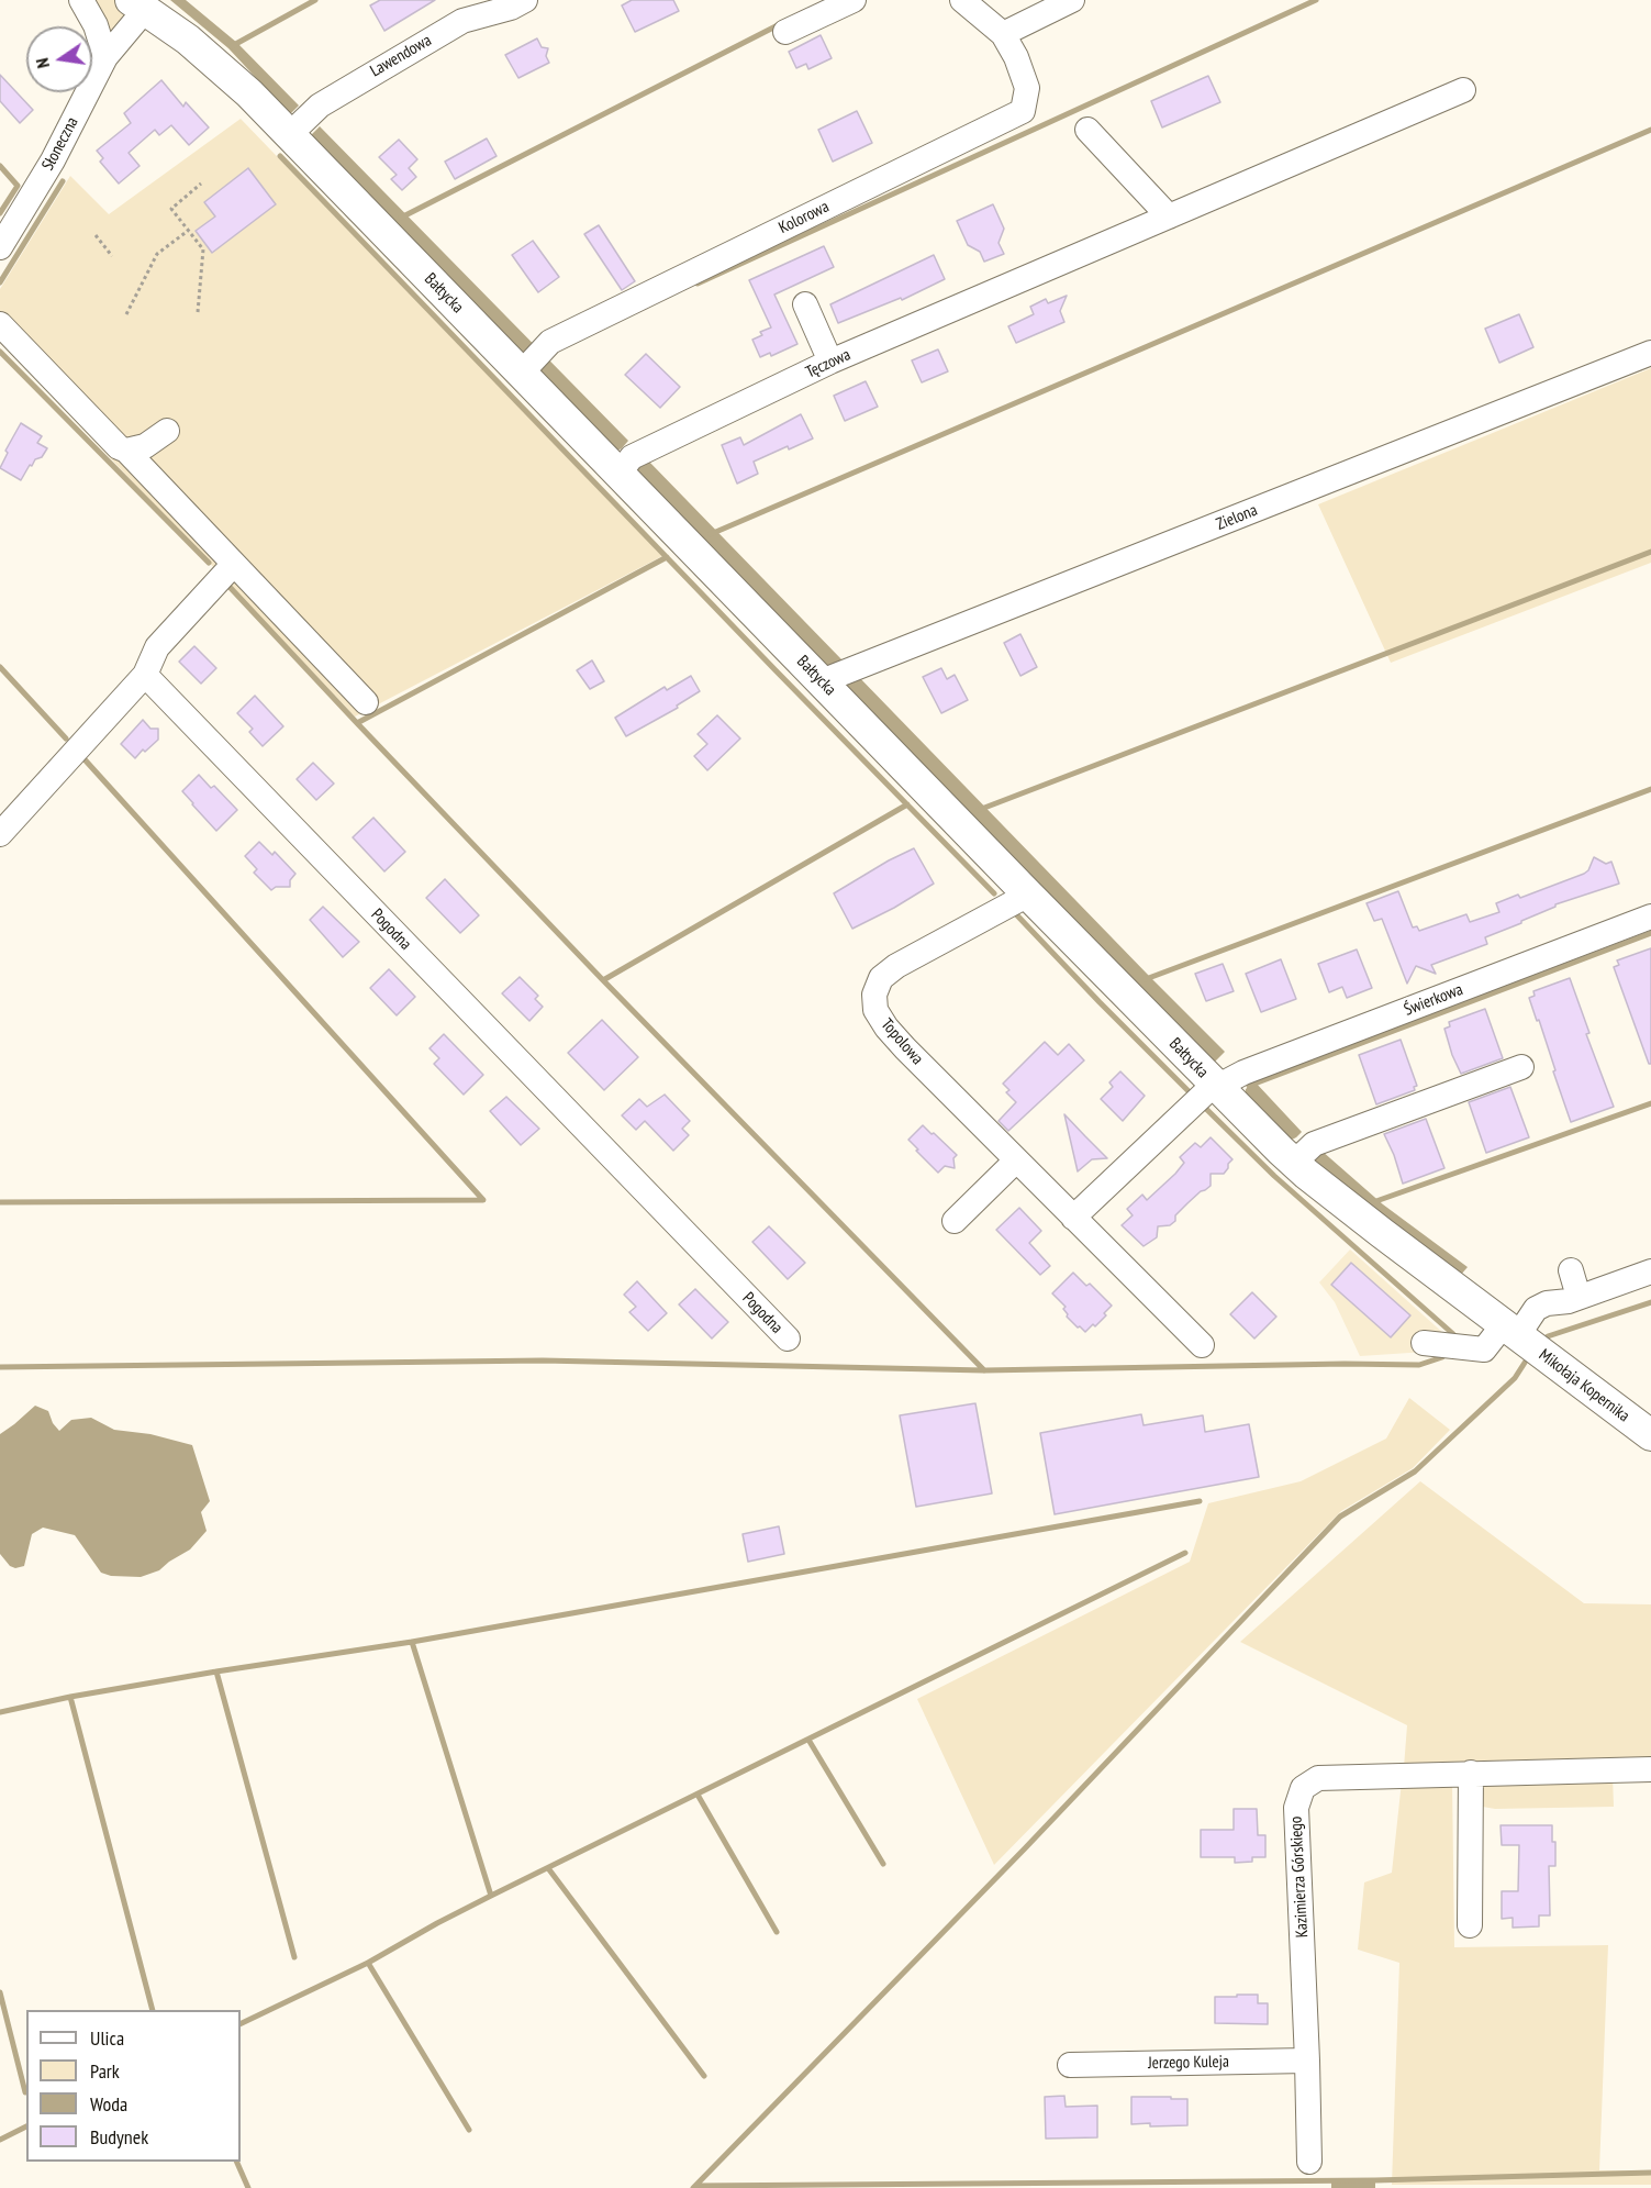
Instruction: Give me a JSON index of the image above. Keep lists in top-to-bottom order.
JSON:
{
  "streets": {
    "main road": ["Bałtycka", "Mikołaja Kopernika"],
    "street": [
      "Lawendowa",
      "Słoneczna",
      "Kolorowa",
      "Tęczowa",
      "Zielona",
      "Pogodna",
      "Świerkowa",
      "Topolowa",
      "Kazimierza Górskiego",
      "Jerzego Kuleja"
    ]
  },
  "crossings": [
    ["Lawendowa", "Bałtycka"],
    ["Słoneczna", "Bałtycka"],
    ["Kolorowa", "Bałtycka"],
    ["Bałtycka", "Tęczowa"],
    ["Bałtycka", "Zielona"],
    ["Bałtycka", "Świerkowa"],
    ["Bałtycka", "Topolowa"],
    ["Bałtycka", "Mikołaja Kopernika"],
    ["Kazimierza Górskiego", "Jerzego Kuleja"]
  ],
  "legend": [
    "Ulica",
    "Park",
    "Woda",
    "Budynek"
  ],
  "north": "left"
}
